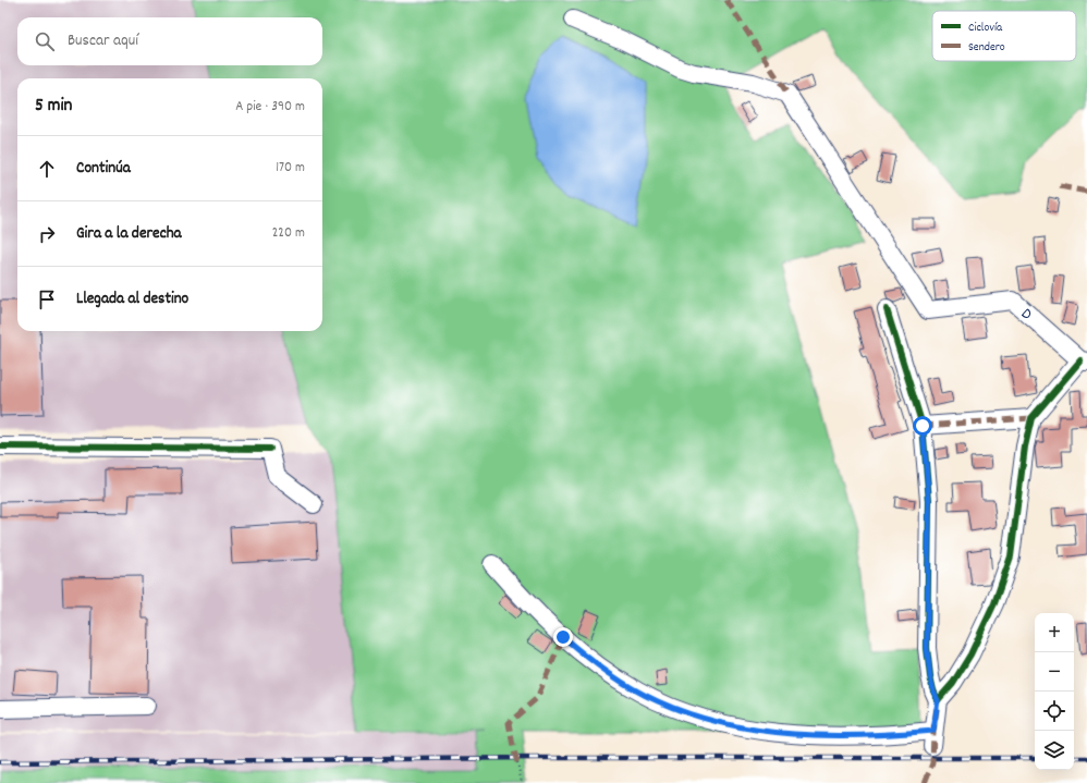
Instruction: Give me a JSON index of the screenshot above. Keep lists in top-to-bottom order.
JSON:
{
  "streets": {
    "street": ["D"]
  },
  "legend": ["Ciclovía", "Sendero"],
  "page": {
    "search": "Buscar aquí",
    "heading": ["5 min", "A pie · 390 m"],
    "list": [
      ["Continúa", "170 m"],
      ["Gira a la derecha", "220 m"],
      "Llegada al destino"
    ],
    "map_buttons": ["+", "−"]
  }
}
